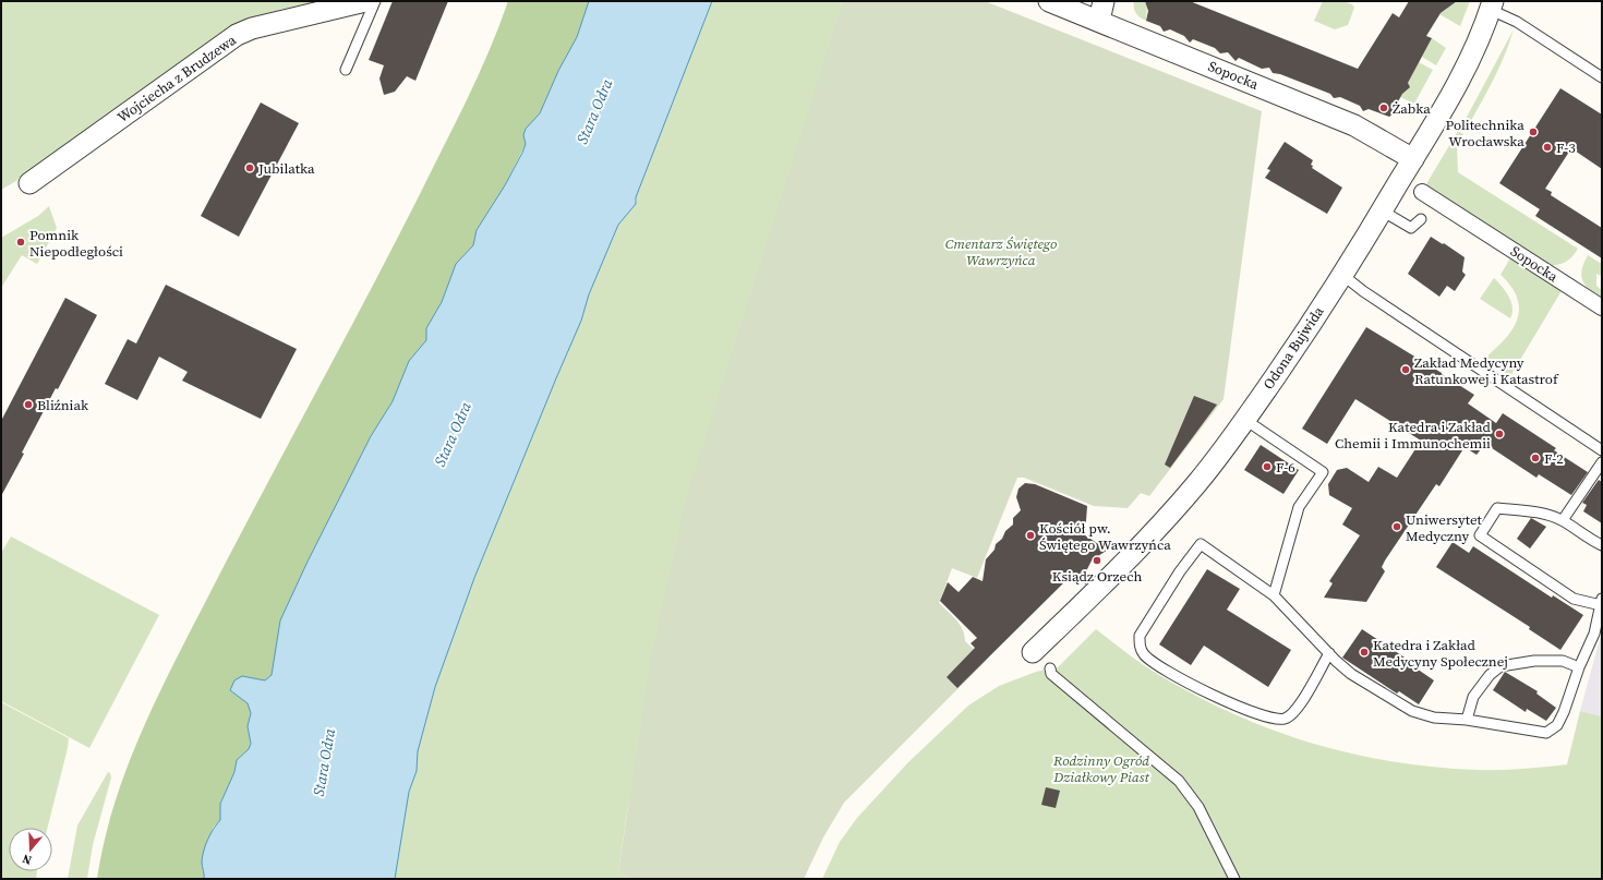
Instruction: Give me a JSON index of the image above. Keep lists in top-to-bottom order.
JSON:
{
  "streets": {
    "street": ["Sopocka", "Wojciecha z Brudzewa", "Odona Bujwida"]
  },
  "crossings": [
    ["Sopocka", "Odona Bujwida"]
  ],
  "water": ["Stara Odra"],
  "parks": ["Cmentarz Świętego Wawrzyńca", "Rodzinny Ogród Działkowy Piast"],
  "places": [
    "Żabka",
    "Politechnika Wrocławska",
    "F-3",
    "Jubilatka",
    "Pomnik Niepodłegłości",
    "Zakład Medycyny Ratunkowej i Katastrof",
    "Bliźniak",
    "Katedra i Zakład Chemii i Immunochemii",
    "F-2",
    "F-6",
    "Uniwersytet Medyczny",
    "Kościół pw. Świętego Wawrzyńca",
    "Ksiądz Orzech",
    "Katedra i Zakład Medycyny Społecznej"
  ],
  "north": "bottom"
}
